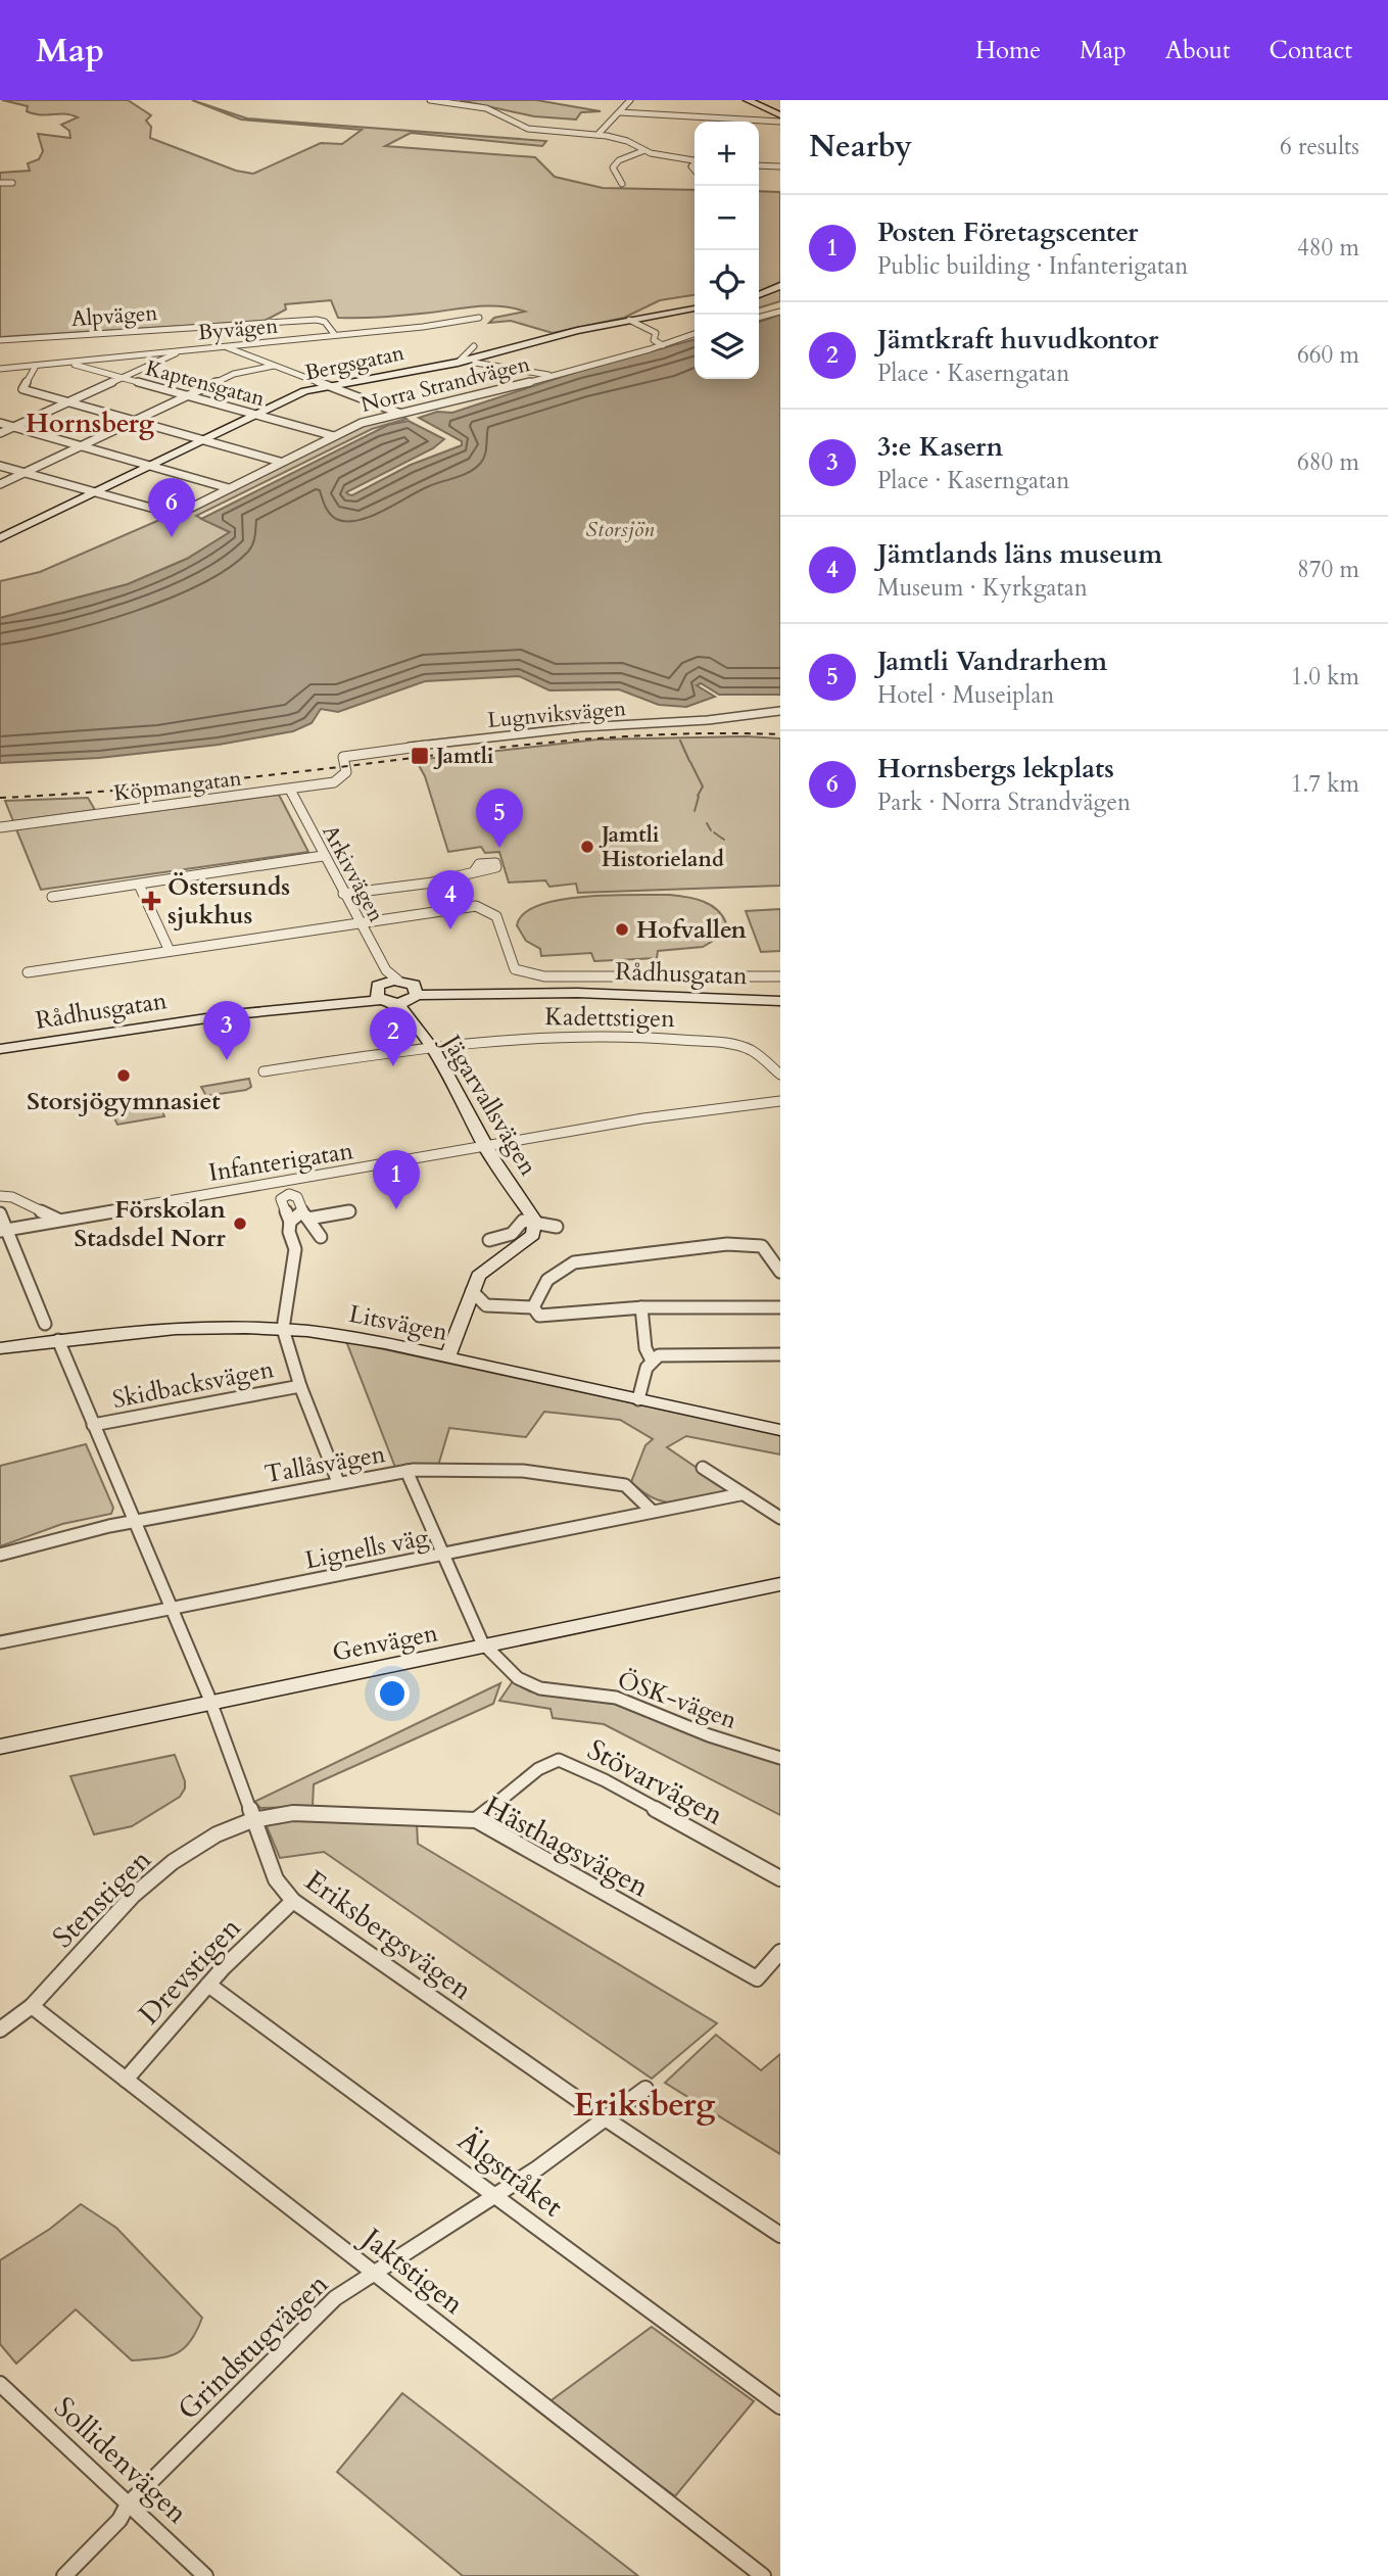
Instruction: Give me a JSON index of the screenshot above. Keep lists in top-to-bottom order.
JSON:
{
  "streets": {
    "street": [
      "Alpvägen",
      "Byvägen",
      "Bergsgatan",
      "Kaptensgatan",
      "Norra Strandvägen",
      "Lugnviksvägen",
      "Köpmangatan",
      "Arkivvägen",
      "Rådhusgatan",
      "Kadettstigen",
      "Jägarvallsvägen",
      "Infanterigatan",
      "Litsvägen",
      "Skidbacksvägen",
      "Tallåsvägen",
      "Lignells väg",
      "Genvägen",
      "ÖSK-vägen",
      "Stövarvägen",
      "Hästhagsvägen",
      "Stenstigen",
      "Eriksbergsvägen",
      "Drevstigen",
      "Älgstråket",
      "Jaktstigen",
      "Grindstugvägen",
      "Sollidenvägen"
    ]
  },
  "crossings": [
    ["Alpvägen", "Byvägen"],
    ["Byvägen", "Kaptensgatan"],
    ["Bergsgatan", "Kaptensgatan"],
    ["Bergsgatan", "Norra Strandvägen"],
    ["Kaptensgatan", "Norra Strandvägen"],
    ["Lugnviksvägen", "Köpmangatan"],
    ["Köpmangatan", "Arkivvägen"],
    ["Arkivvägen", "Rådhusgatan"],
    ["Rådhusgatan", "Jägarvallsvägen"],
    ["Kadettstigen", "Jägarvallsvägen"],
    ["Jägarvallsvägen", "Infanterigatan"],
    ["Litsvägen", "Eriksbergsvägen"],
    ["Skidbacksvägen", "Eriksbergsvägen"],
    ["Tallåsvägen", "Lignells väg"],
    ["Tallåsvägen", "Eriksbergsvägen"],
    ["Lignells väg", "Eriksbergsvägen"],
    ["Genvägen", "ÖSK-vägen"],
    ["Genvägen", "Eriksbergsvägen"],
    ["Stövarvägen", "Hästhagsvägen"],
    ["Hästhagsvägen", "Stenstigen"],
    ["Hästhagsvägen", "Eriksbergsvägen"],
    ["Stenstigen", "Eriksbergsvägen"],
    ["Stenstigen", "Jaktstigen"],
    ["Eriksbergsvägen", "Drevstigen"],
    ["Eriksbergsvägen", "Grindstugvägen"],
    ["Drevstigen", "Älgstråket"],
    ["Drevstigen", "Jaktstigen"],
    ["Älgstråket", "Grindstugvägen"],
    ["Jaktstigen", "Grindstugvägen"],
    ["Grindstugvägen", "Sollidenvägen"]
  ],
  "districts": ["Hornsberg", "Eriksberg"],
  "water": ["Storsjön"],
  "places": {
    "transit": ["Jamtli"],
    "other": [
      "Jamtli Historieland",
      "Hofvallen",
      "Storsjögymnasiet",
      "Förskolan Stadsdel Norr"
    ],
    "health": ["Östersunds sjukhus"]
  },
  "page": {
    "header": "Map",
    "nav": [
      "Home",
      "Map",
      "About",
      "Contact"
    ],
    "heading": ["Nearby", "6 results"],
    "map_buttons": ["+", "−"],
    "list": [
      {
        "mark": "1",
        "name": "Posten Företagscenter",
        "note": "Public building · Infanterigatan",
        "value": "480 m"
      },
      {
        "mark": "2",
        "name": "Jämtkraft huvudkontor",
        "note": "Place · Kaserngatan",
        "value": "660 m"
      },
      {
        "mark": "3",
        "name": "3:e Kasern",
        "note": "Place · Kaserngatan",
        "value": "680 m"
      },
      {
        "mark": "4",
        "name": "Jämtlands läns museum",
        "note": "Museum · Kyrkgatan",
        "value": "870 m"
      },
      {
        "mark": "5",
        "name": "Jamtli Vandrarhem",
        "note": "Hotel · Museiplan",
        "value": "1.0 km"
      },
      {
        "mark": "6",
        "name": "Hornsbergs lekplats",
        "note": "Park · Norra Strandvägen",
        "value": "1.7 km"
      }
    ],
    "pins": [
      "6",
      "5",
      "4",
      "3",
      "2",
      "1"
    ]
  }
}
